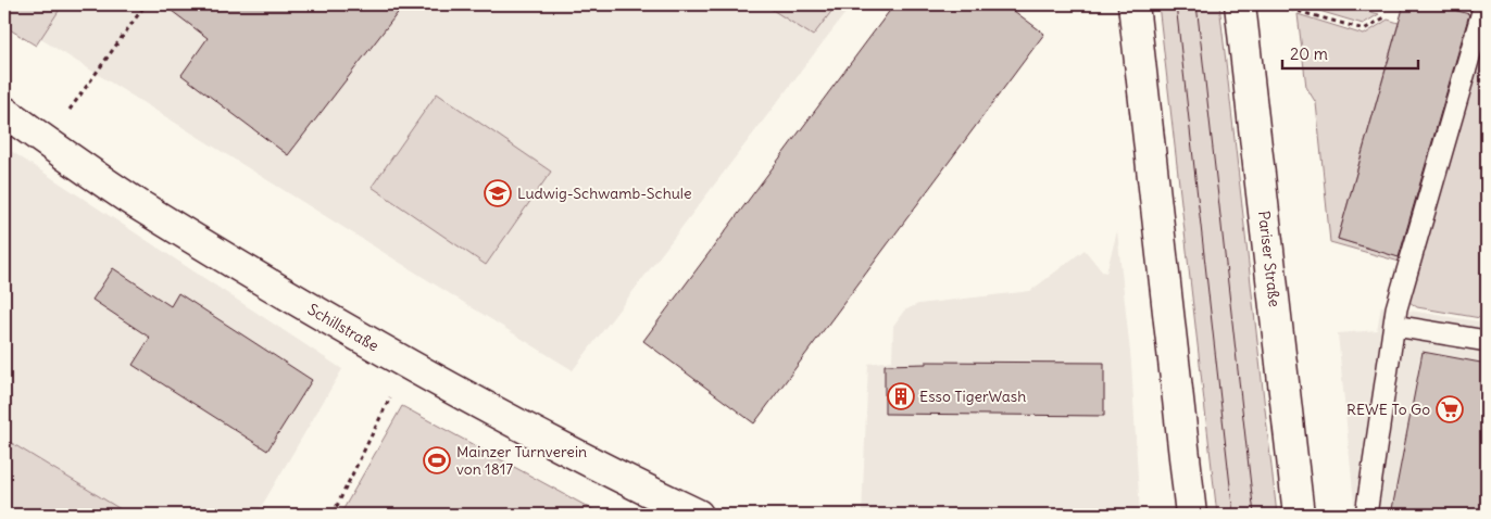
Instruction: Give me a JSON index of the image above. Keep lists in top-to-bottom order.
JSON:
{
  "streets": {
    "main road": ["Pariser Straße", "Schillstraße"]
  },
  "places": {
    "school or university": ["Ludwig-Schwamb-Schule"],
    "building": ["Esso TigerWash"],
    "supermarket": ["REWE To Go"],
    "sports": ["Mainzer Turnverein von 1817"]
  },
  "scale_bar": "20 m"
}
